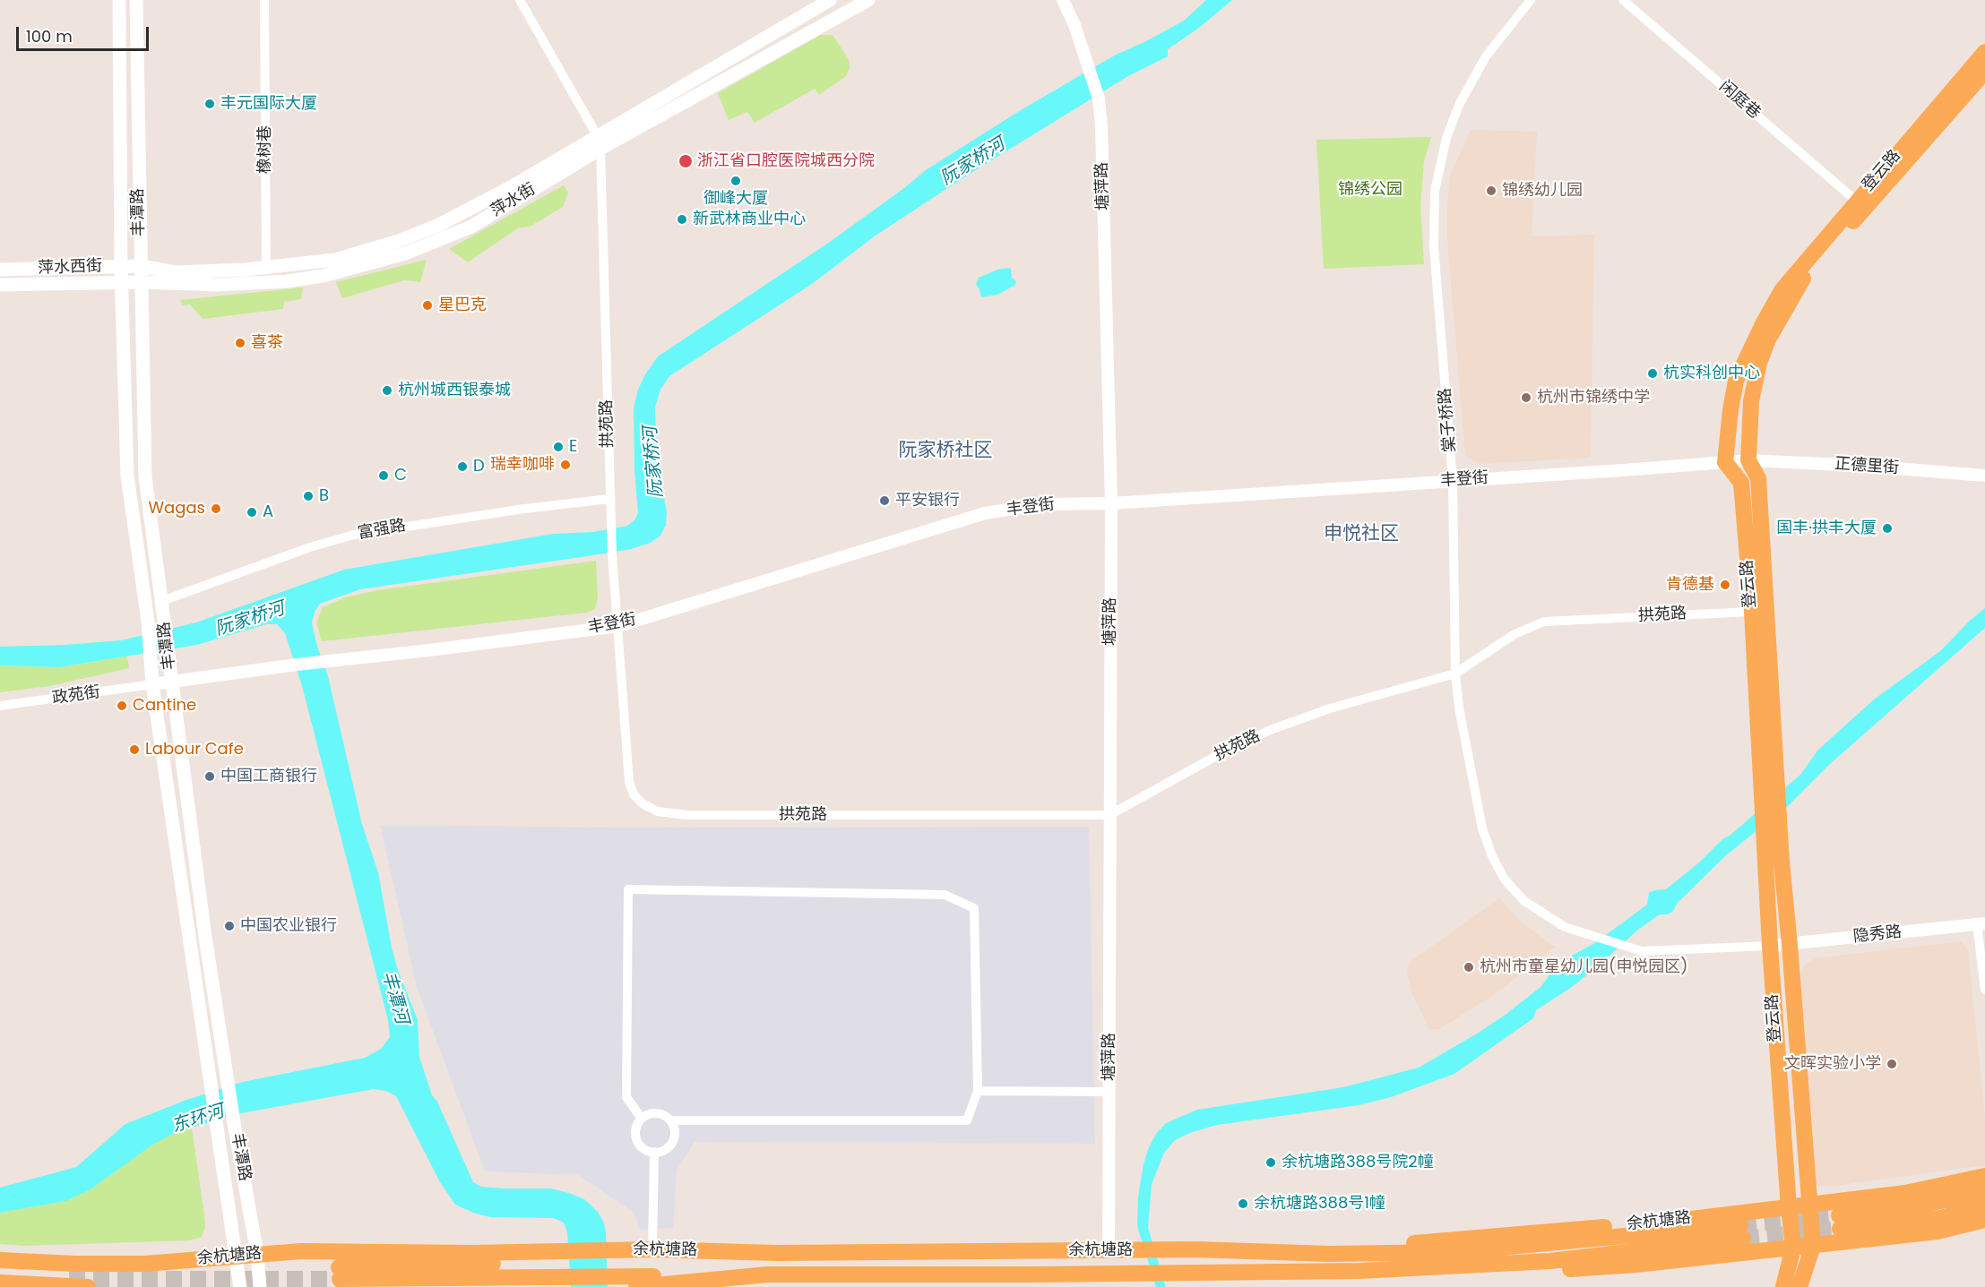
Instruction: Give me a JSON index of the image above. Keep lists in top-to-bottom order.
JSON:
{
  "streets": {
    "main road": [
      "登云路",
      "萍水街",
      "丰潭路",
      "萍水西街",
      "余杭塘路"
    ],
    "street": [
      "闲庭巷",
      "橡树巷",
      "塘萍路",
      "棠子桥路",
      "拱苑路",
      "正德里街",
      "丰登街",
      "富强路",
      "政苑街",
      "隐秀路"
    ]
  },
  "crossings": [
    ["闲庭巷", "登云路"],
    ["橡树巷", "萍水街"],
    ["登云路", "棠子桥路"],
    ["登云路", "拱苑路"],
    ["登云路", "正德里街"],
    ["登云路", "丰登街"],
    ["登云路", "隐秀路"],
    ["登云路", "余杭塘路"],
    ["塘萍路", "拱苑路"],
    ["塘萍路", "丰登街"],
    ["塘萍路", "余杭塘路"],
    ["萍水街", "丰潭路"],
    ["萍水街", "萍水西街"],
    ["萍水街", "拱苑路"],
    ["丰潭路", "萍水西街"],
    ["丰潭路", "丰登街"],
    ["丰潭路", "富强路"],
    ["丰潭路", "政苑街"],
    ["丰潭路", "余杭塘路"],
    ["棠子桥路", "拱苑路"],
    ["棠子桥路", "丰登街"],
    ["棠子桥路", "隐秀路"],
    ["拱苑路", "丰登街"],
    ["拱苑路", "富强路"],
    ["正德里街", "丰登街"]
  ],
  "districts": ["阮家桥社区", "申悦社区"],
  "water": ["阮家桥河", "丰潭河", "东环河"],
  "parks": ["锦绣公园"],
  "places": [
    "丰元国际大厦",
    "浙江省口腔医院城西分院",
    "御峰大厦",
    "锦绣幼儿园",
    "新武林商业中心",
    "星巴克",
    "喜茶",
    "杭实科创中心",
    "杭州城西银泰城",
    "杭州市锦绣中学",
    "E",
    "瑞幸咖啡",
    "D",
    "C",
    "B",
    "平安银行",
    "Wagas",
    "A",
    "国丰·拱丰大厦",
    "肯德基",
    "Cantine",
    "Labour Cafe",
    "中国工商银行",
    "中国农业银行",
    "杭州市童星幼儿园(申悦园区)",
    "文晖实验小学",
    "余杭塘路388号院2幢",
    "余杭塘路388号1幢"
  ],
  "scale_bar": "100 m"
}
